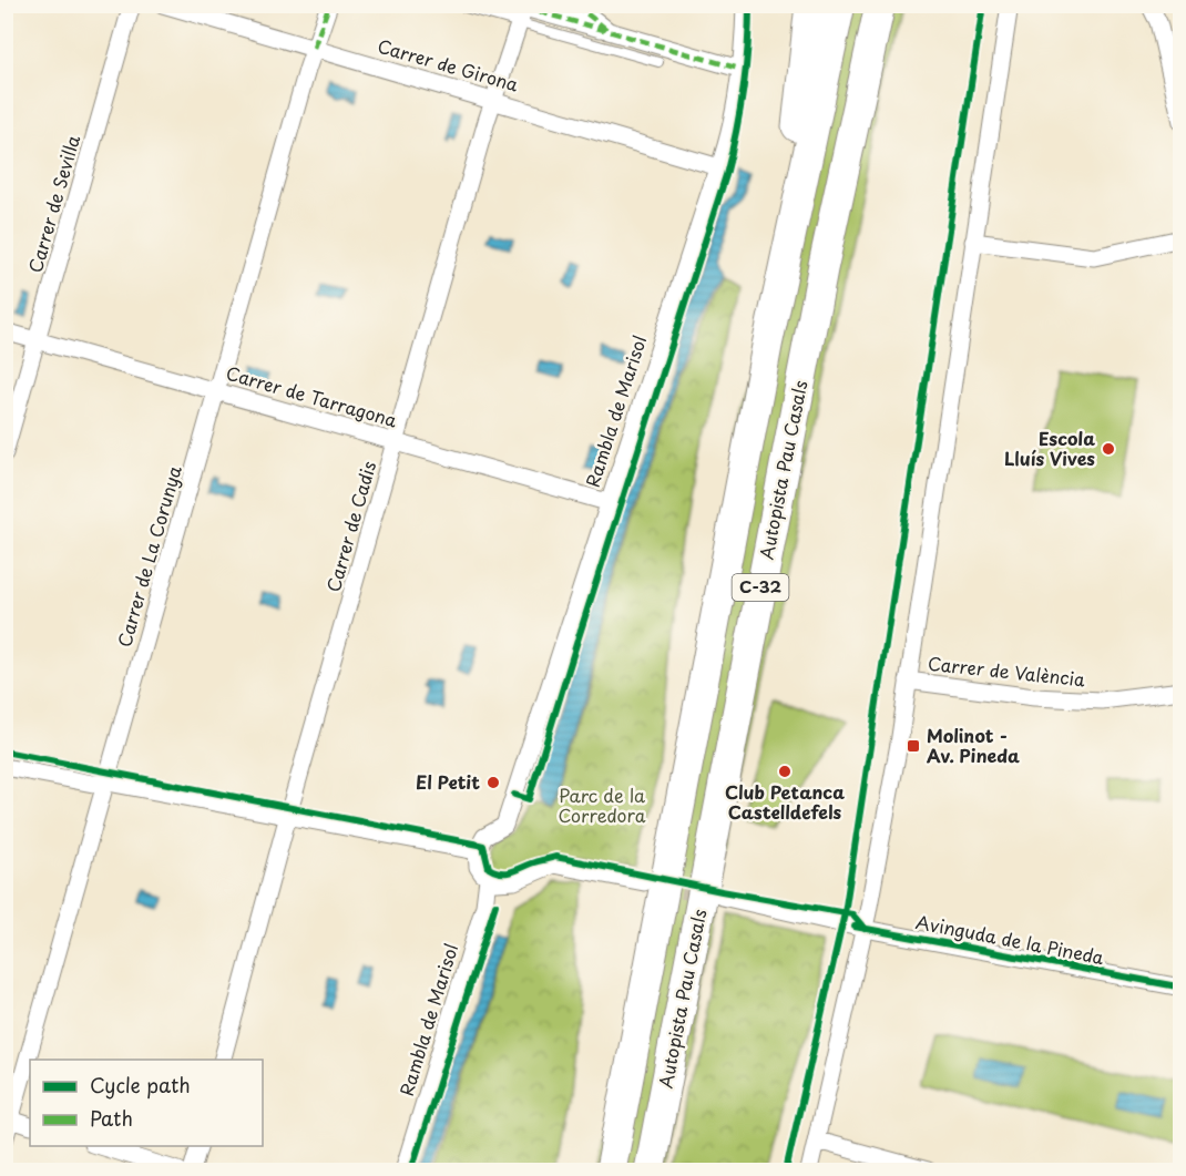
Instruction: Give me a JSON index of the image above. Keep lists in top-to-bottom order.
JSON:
{
  "streets": {
    "highway": ["Autopista Pau Casals", "C-32"],
    "street": [
      "Carrer de Girona",
      "Carrer de Sevilla",
      "Carrer de Tarragona",
      "Rambla de Marisol",
      "Carrer de Cadis",
      "Carrer de La Corunya",
      "Carrer de València",
      "Avinguda de la Pineda"
    ]
  },
  "crossings": [
    ["Carrer de Girona", "Rambla de Marisol"],
    ["Carrer de Girona", "Carrer de Cadis"],
    ["Carrer de Girona", "Carrer de La Corunya"],
    ["Carrer de Sevilla", "Carrer de Tarragona"],
    ["Carrer de Tarragona", "Rambla de Marisol"],
    ["Carrer de Tarragona", "Carrer de Cadis"],
    ["Carrer de Tarragona", "Carrer de La Corunya"]
  ],
  "parks": ["Parc de la Corredora"],
  "places": {
    "other": ["Escola Lluís Vives", "Club Petanca Castelldefels", "El Petit"],
    "transit": ["Molinot - Av. Pineda"]
  },
  "legend": ["Cycle path", "Path"]
}
